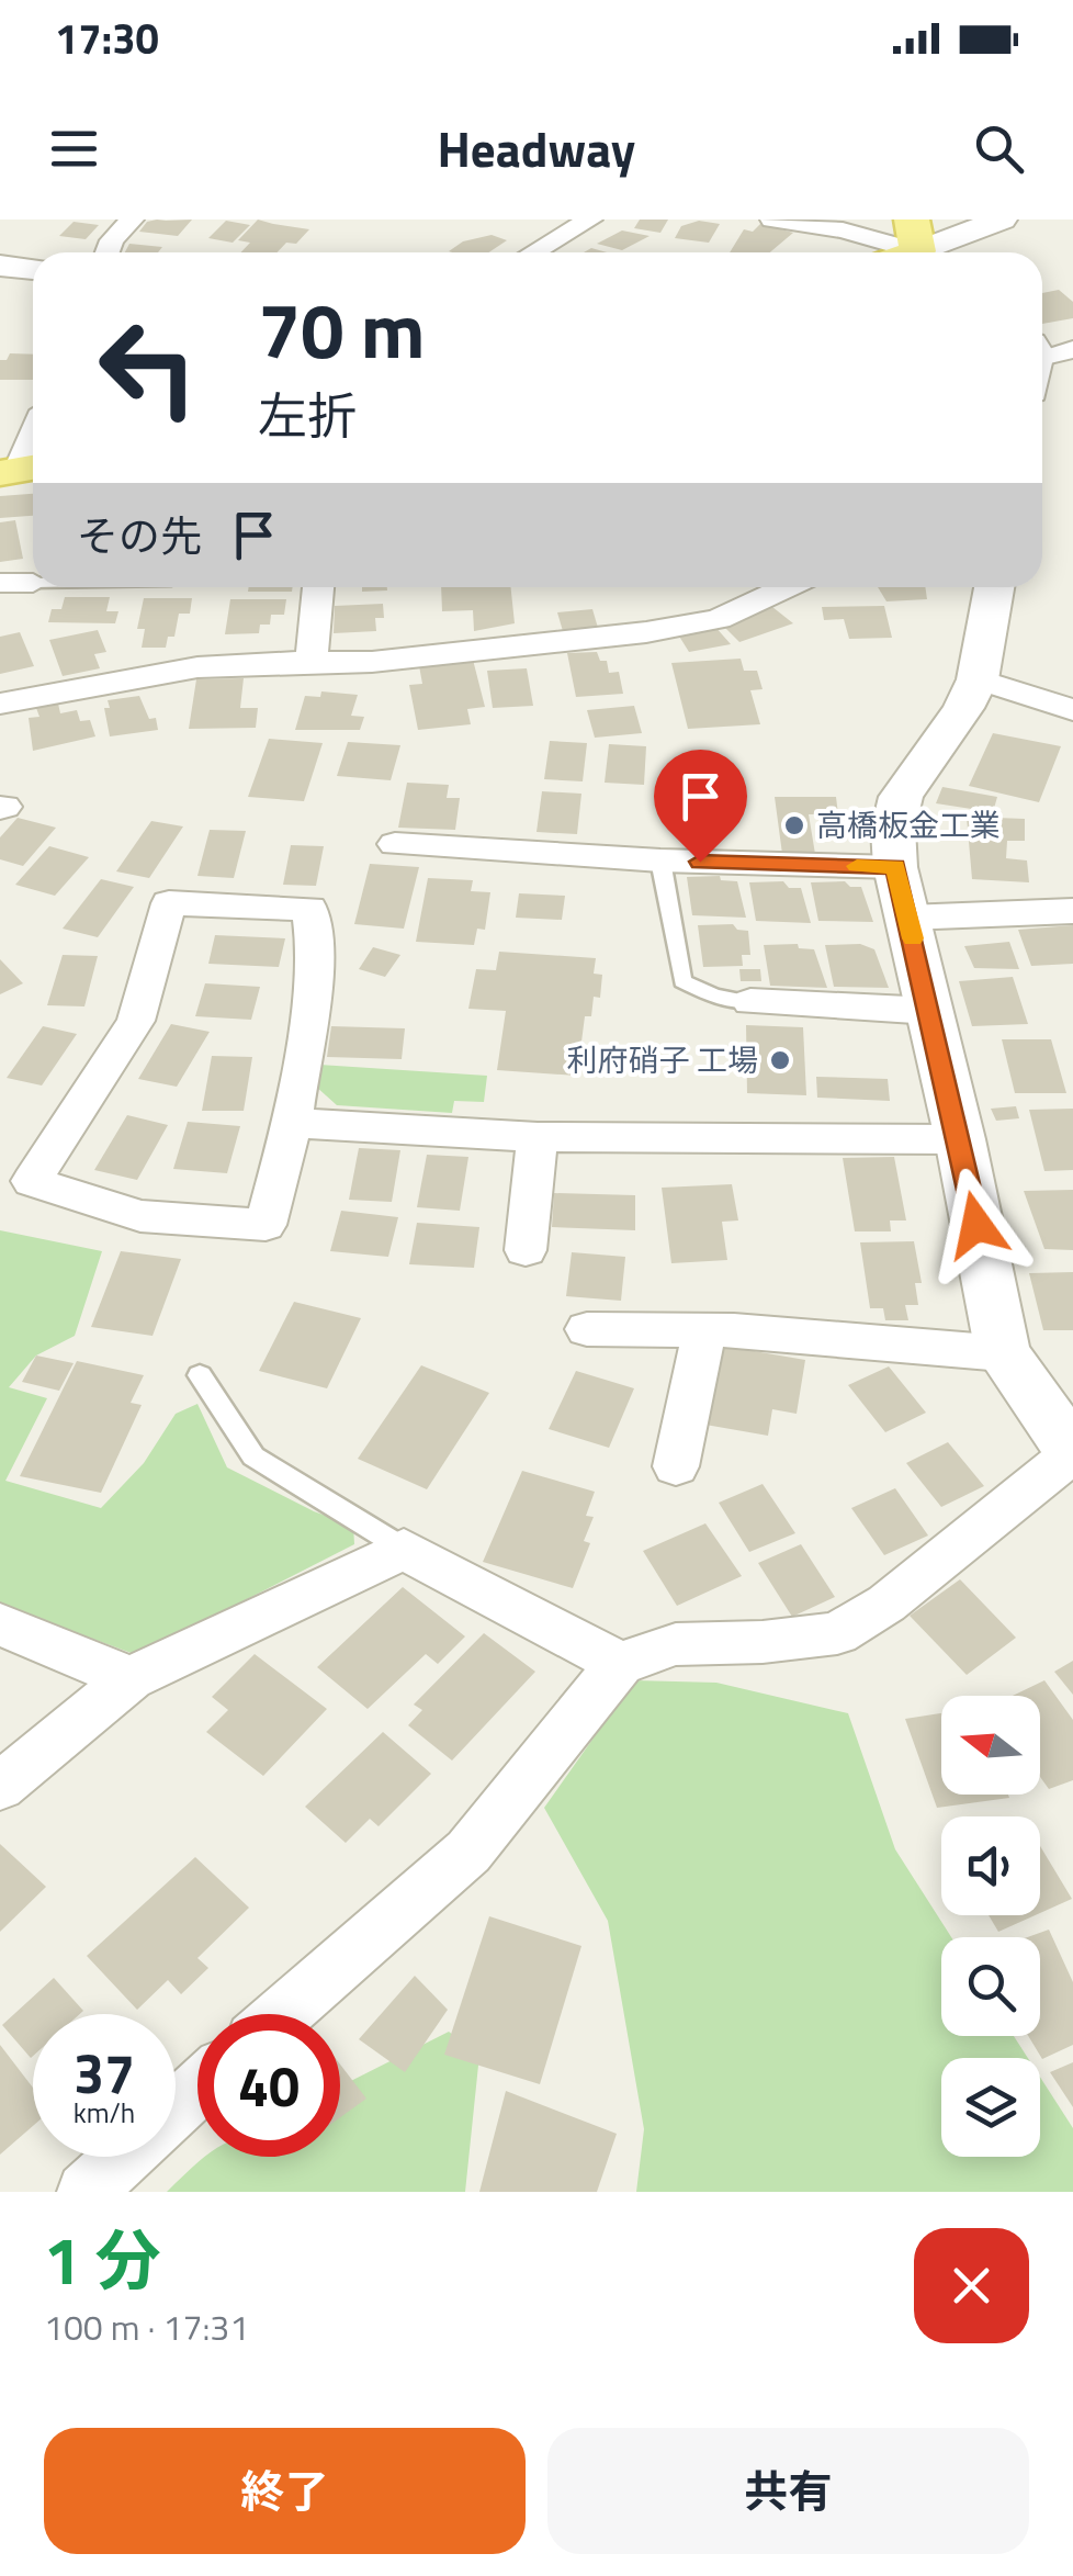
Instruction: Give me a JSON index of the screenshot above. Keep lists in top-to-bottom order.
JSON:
{
  "places": ["高橋板金工業", "利府硝子 工場"],
  "north": "left",
  "page": {
    "status": "17:30",
    "header": "Headway",
    "turn": ["70 m", "左折"],
    "then": "その先",
    "speed": "37 km/h",
    "limit": "40",
    "heading": ["1 分", "100 m · 17:31"],
    "buttons": ["終了", "共有"]
  }
}
